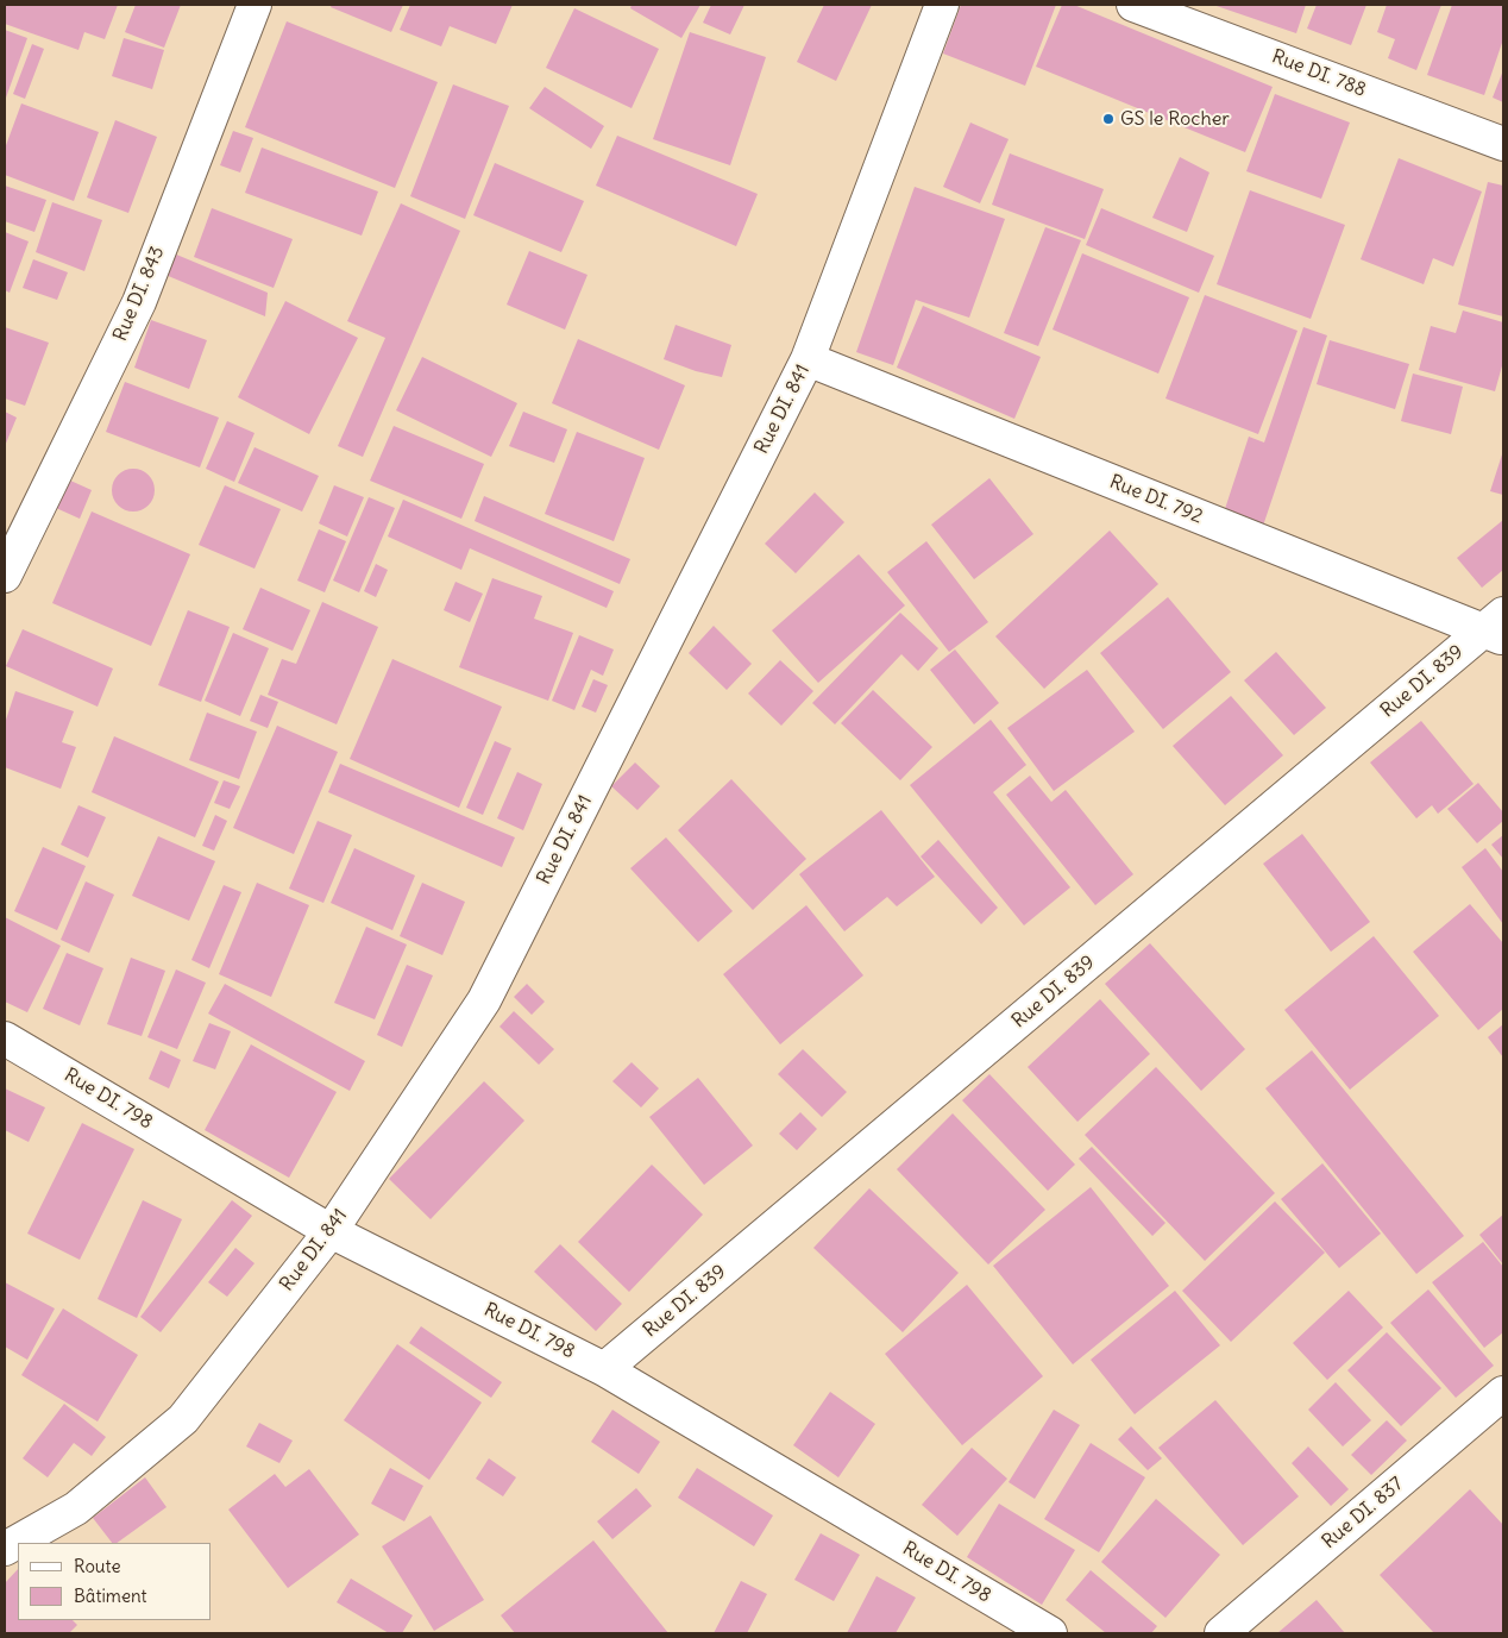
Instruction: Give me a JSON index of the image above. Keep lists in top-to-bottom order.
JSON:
{
  "streets": {
    "street": [
      "Rue DI. 788",
      "Rue DI. 843",
      "Rue DI. 841",
      "Rue DI. 792",
      "Rue DI. 839",
      "Rue DI. 798",
      "Rue DI. 837"
    ]
  },
  "crossings": [
    ["Rue DI. 841", "Rue DI. 792"],
    ["Rue DI. 841", "Rue DI. 798"],
    ["Rue DI. 792", "Rue DI. 839"],
    ["Rue DI. 839", "Rue DI. 798"]
  ],
  "places": ["GS le Rocher"],
  "legend": ["Route", "Bâtiment"]
}
